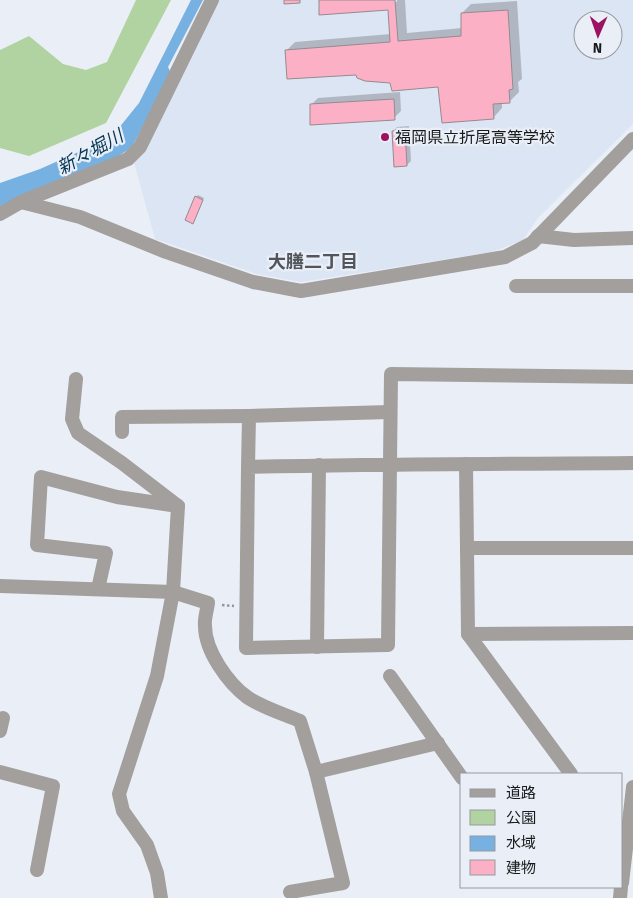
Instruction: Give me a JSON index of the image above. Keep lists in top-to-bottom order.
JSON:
{
  "districts": ["大膳二丁目"],
  "water": ["新々堀川"],
  "places": ["福岡県立折尾高等学校"],
  "legend": [
    "道路",
    "公園",
    "水域",
    "建物"
  ],
  "north": "bottom"
}
